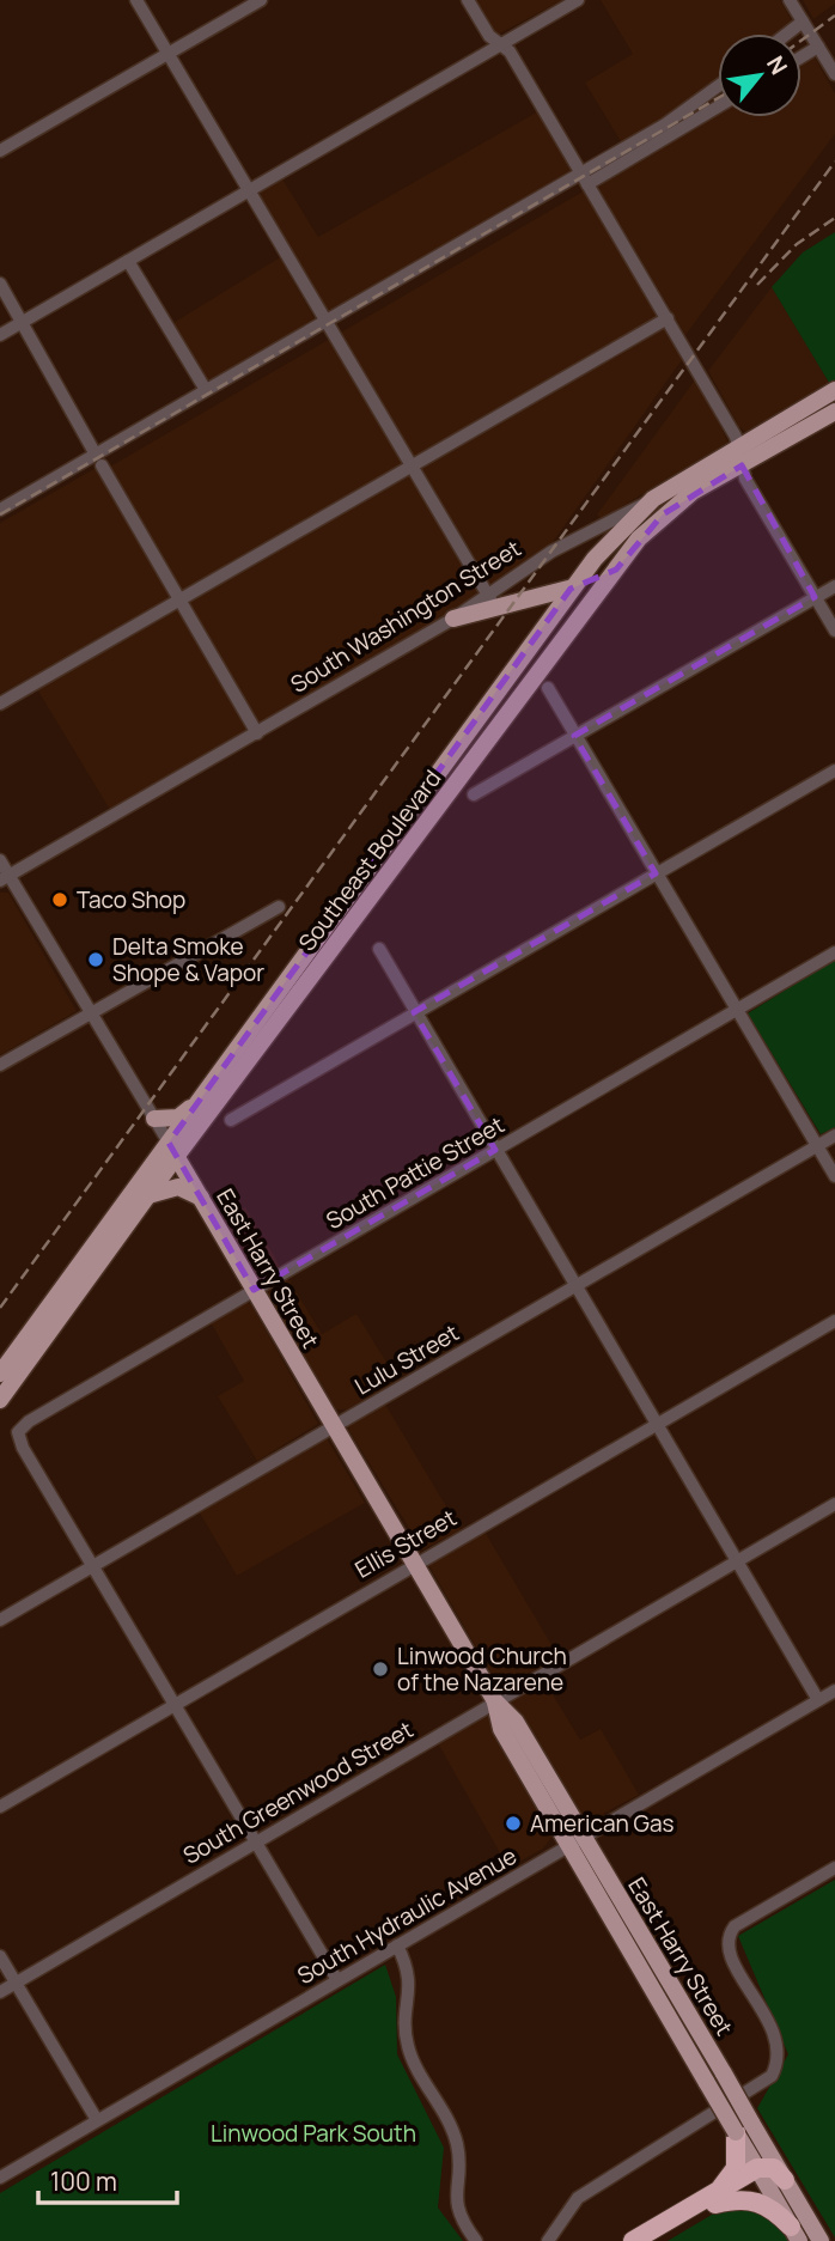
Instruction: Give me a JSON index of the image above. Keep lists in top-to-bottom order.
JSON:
{
  "streets": {
    "main road": ["South Washington Street", "Southeast Boulevard", "East Harry Street"],
    "street": [
      "South Pattie Street",
      "Lulu Street",
      "Ellis Street",
      "South Greenwood Street",
      "South Hydraulic Avenue"
    ]
  },
  "crossings": [
    ["South Washington Street", "Southeast Boulevard"],
    ["South Washington Street", "East Harry Street"],
    ["Southeast Boulevard", "East Harry Street"],
    ["South Pattie Street", "East Harry Street"],
    ["South Pattie Street", "Lulu Street"],
    ["East Harry Street", "Lulu Street"],
    ["East Harry Street", "Ellis Street"],
    ["East Harry Street", "South Greenwood Street"],
    ["East Harry Street", "South Hydraulic Avenue"]
  ],
  "parks": ["Linwood Park South"],
  "places": [
    "Taco Shop",
    "Delta Smoke Shope & Vapor",
    "Linwood Church of the Nazarene",
    "American Gas"
  ],
  "scale_bar": "100 m",
  "north": "top right"
}
